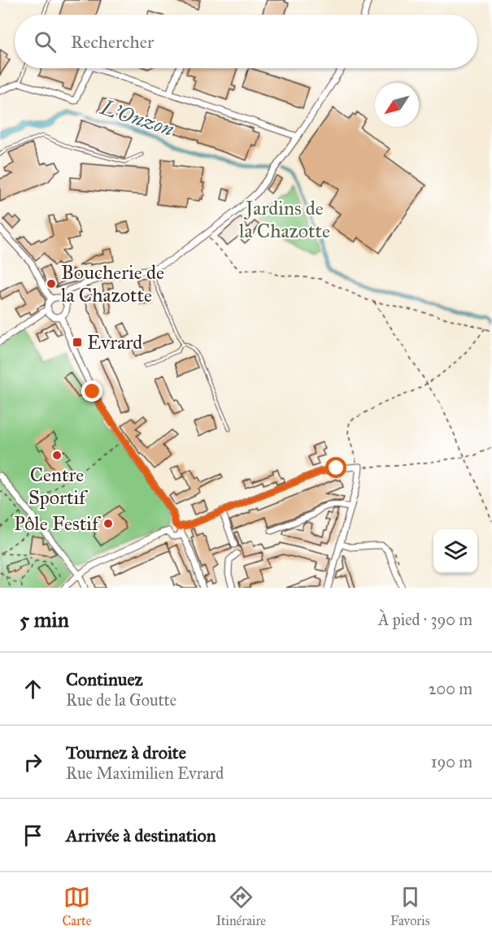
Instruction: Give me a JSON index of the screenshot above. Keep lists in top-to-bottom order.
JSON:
{
  "water": ["L'Onzon"],
  "parks": ["Jardins de la Chazotte"],
  "places": {
    "other": ["Boucherie de la Chazotte", "Centre Sportif", "Pôle Festif"],
    "transit": ["Evrard"]
  },
  "north": "bottom left",
  "page": {
    "search": "Rechercher",
    "heading": ["5 min", "À pied · 390 m"],
    "list": [
      ["Continuez", "Rue de la Goutte", "200 m"],
      ["Tournez à droite", "Rue Maximilien Evrard", "190 m"],
      "Arrivée à destination"
    ],
    "nav": ["Carte", "Itinéraire", "Favoris"]
  }
}
